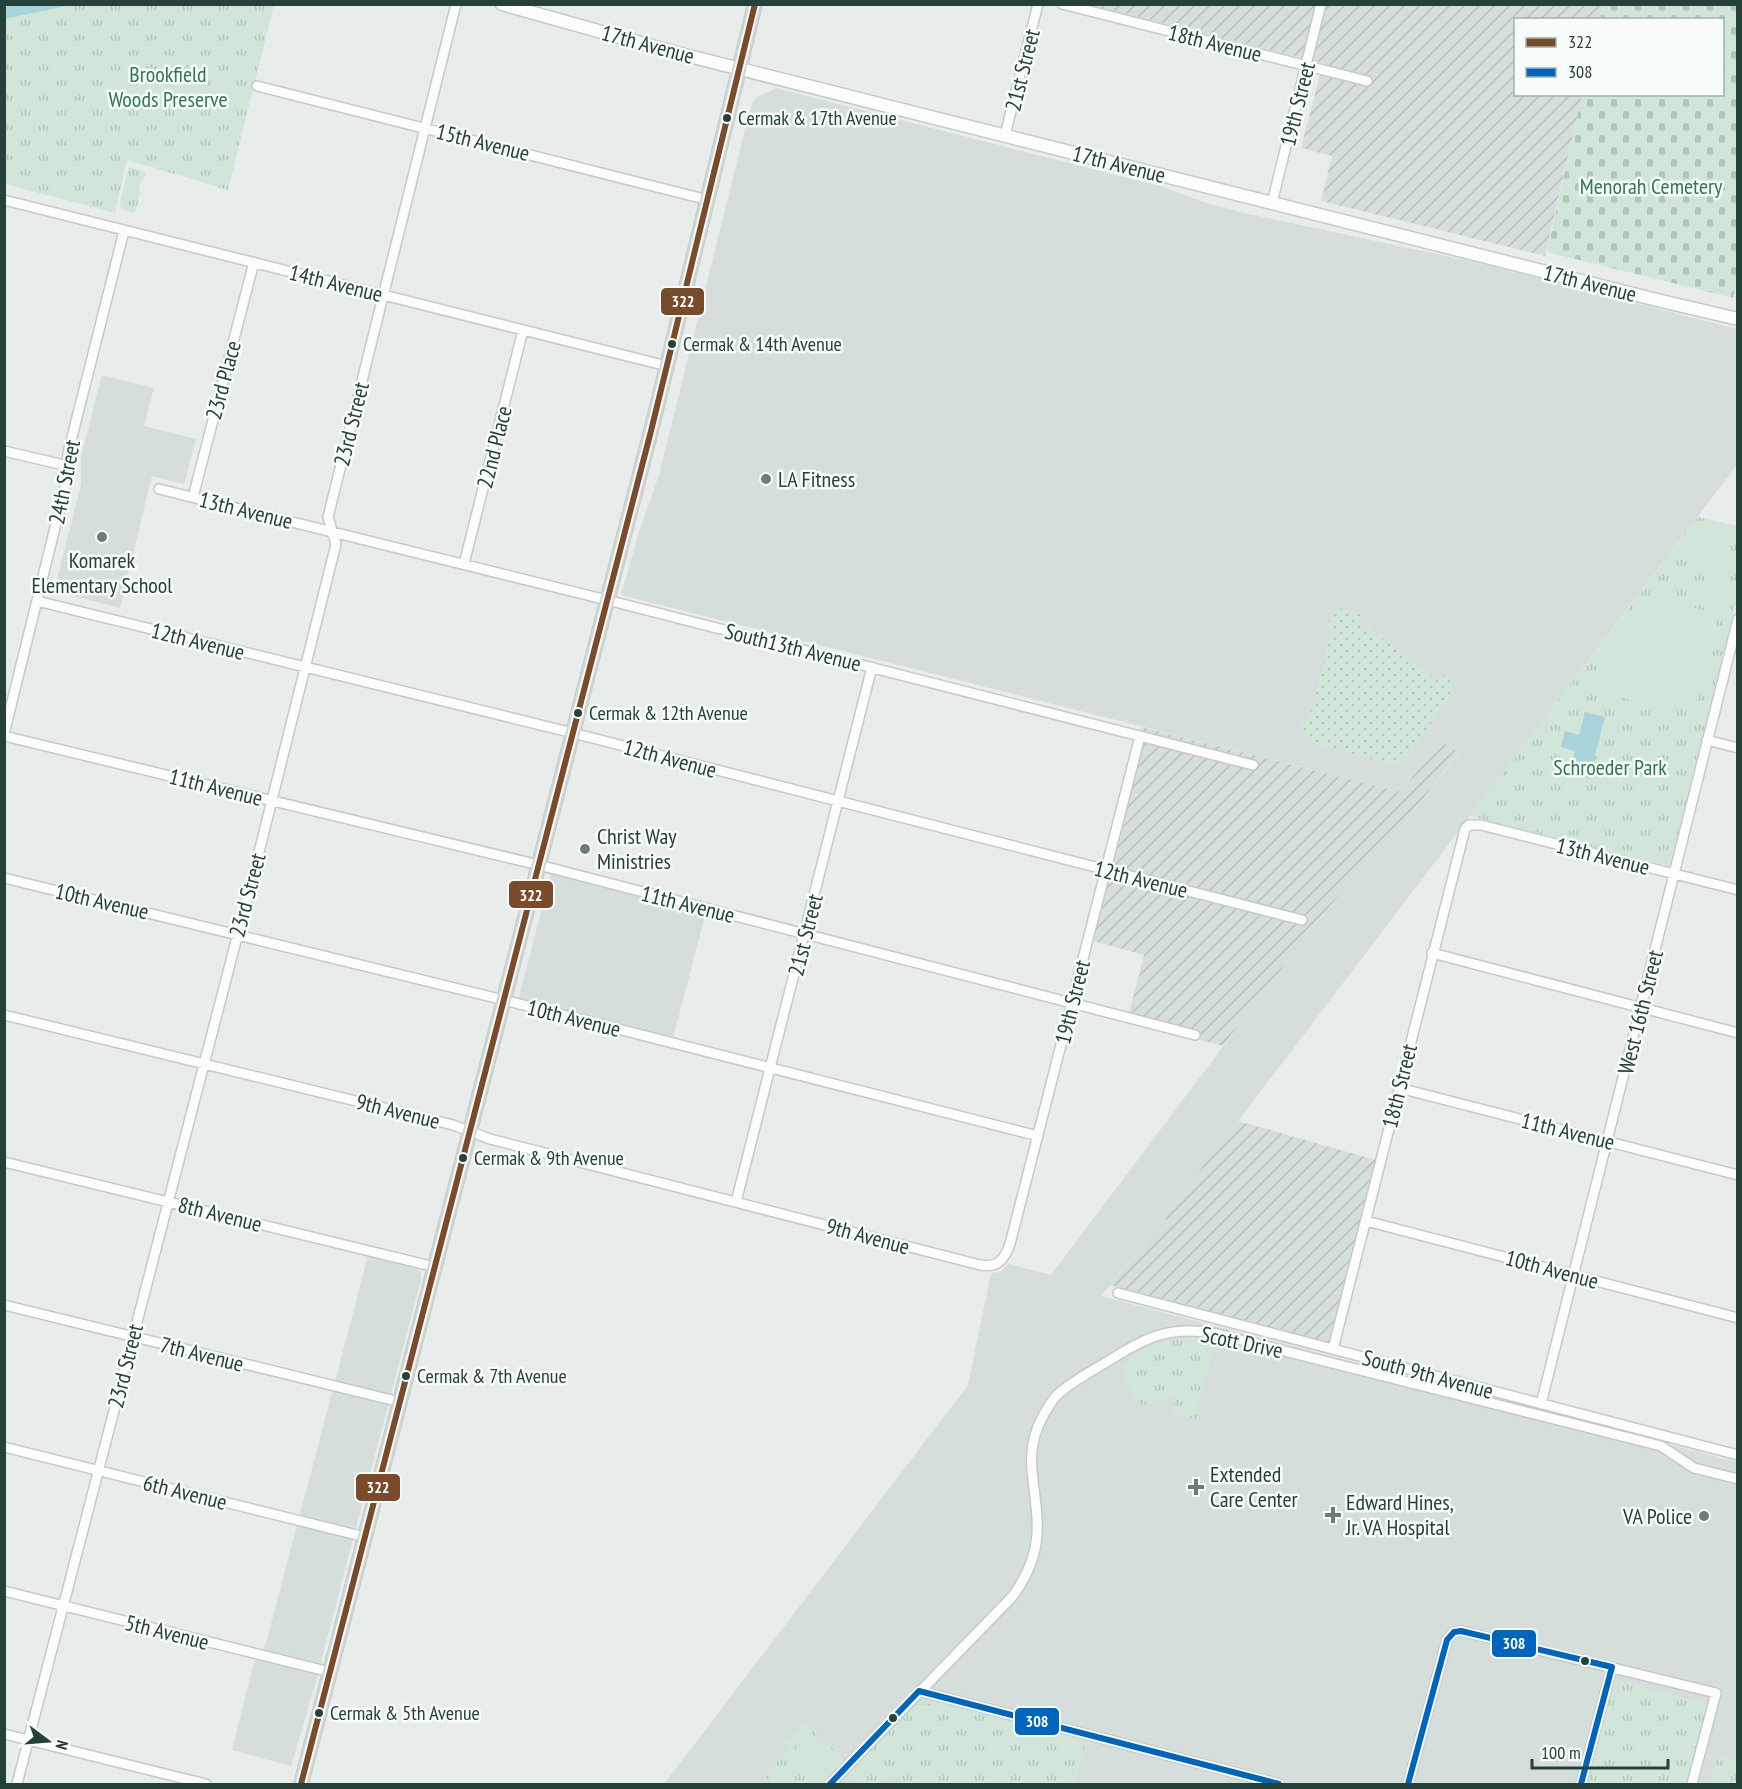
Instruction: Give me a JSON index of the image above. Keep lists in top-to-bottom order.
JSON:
{
  "streets": {
    "street": [
      "18th Avenue",
      "17th Avenue",
      "21st Street",
      "19th Street",
      "15th Avenue",
      "14th Avenue",
      "23rd Place",
      "23rd Street",
      "22nd Place",
      "24th Street",
      "13th Avenue",
      "12th Avenue",
      "South13th Avenue",
      "11th Avenue",
      "10th Avenue",
      "West 16th Street",
      "18th Street",
      "9th Avenue",
      "8th Avenue",
      "Scott Drive",
      "7th Avenue",
      "South 9th Avenue",
      "6th Avenue",
      "5th Avenue"
    ]
  },
  "crossings": [
    ["18th Avenue", "19th Street"],
    ["17th Avenue", "21st Street"],
    ["17th Avenue", "19th Street"],
    ["21st Street", "12th Avenue"],
    ["21st Street", "South13th Avenue"],
    ["21st Street", "11th Avenue"],
    ["21st Street", "10th Avenue"],
    ["21st Street", "9th Avenue"],
    ["19th Street", "12th Avenue"],
    ["19th Street", "South13th Avenue"],
    ["19th Street", "11th Avenue"],
    ["19th Street", "10th Avenue"],
    ["19th Street", "9th Avenue"],
    ["15th Avenue", "23rd Street"],
    ["14th Avenue", "23rd Place"],
    ["14th Avenue", "23rd Street"],
    ["14th Avenue", "22nd Place"],
    ["14th Avenue", "24th Street"],
    ["23rd Place", "13th Avenue"],
    ["23rd Street", "13th Avenue"],
    ["23rd Street", "12th Avenue"],
    ["23rd Street", "South13th Avenue"],
    ["23rd Street", "11th Avenue"],
    ["23rd Street", "10th Avenue"],
    ["23rd Street", "9th Avenue"],
    ["23rd Street", "8th Avenue"],
    ["23rd Street", "7th Avenue"],
    ["23rd Street", "6th Avenue"],
    ["23rd Street", "5th Avenue"],
    ["22nd Place", "South13th Avenue"],
    ["24th Street", "12th Avenue"],
    ["24th Street", "11th Avenue"],
    ["13th Avenue", "South13th Avenue"],
    ["13th Avenue", "West 16th Street"],
    ["13th Avenue", "18th Street"],
    ["11th Avenue", "West 16th Street"],
    ["11th Avenue", "18th Street"],
    ["10th Avenue", "West 16th Street"],
    ["10th Avenue", "18th Street"],
    ["West 16th Street", "South 9th Avenue"],
    ["18th Street", "South 9th Avenue"]
  ],
  "parks": ["Brookfield Woods Preserve", "Menorah Cemetery", "Schroeder Park"],
  "places": {
    "other": [
      "Cermak & 17th Avenue",
      "Cermak & 14th Avenue",
      "LA Fitness",
      "Komarek Elementary School",
      "Cermak & 12th Avenue",
      "Christ Way Ministries",
      "Cermak & 9th Avenue",
      "Cermak & 7th Avenue",
      "VA Police",
      "Cermak & 5th Avenue"
    ],
    "health": ["Extended Care Center", "Edward Hines, Jr. VA Hospital"]
  },
  "lines": ["transit line 322", "transit line 308"],
  "legend": ["322", "308"],
  "scale_bar": "100 m",
  "north": "right"
}
